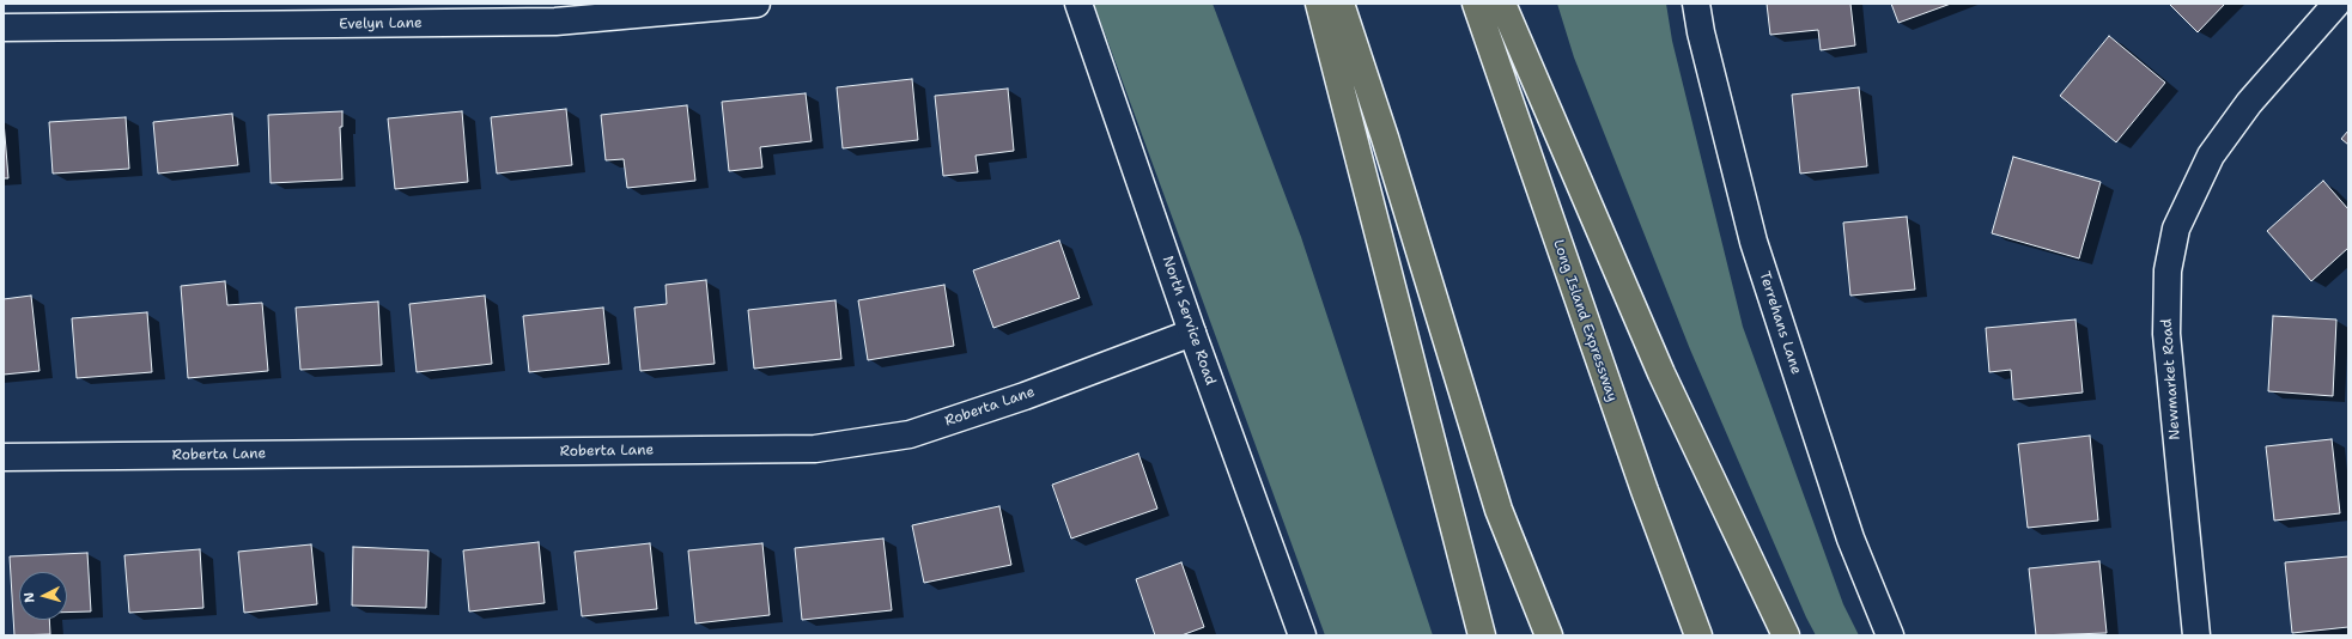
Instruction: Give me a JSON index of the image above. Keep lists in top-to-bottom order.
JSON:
{
  "streets": {
    "highway": ["Long Island Expressway"],
    "street": [
      "Evelyn Lane",
      "North Service Road",
      "Terrehans Lane",
      "Newmarket Road",
      "Roberta Lane"
    ]
  },
  "crossings": [
    ["North Service Road", "Roberta Lane"]
  ],
  "north": "left"
}
